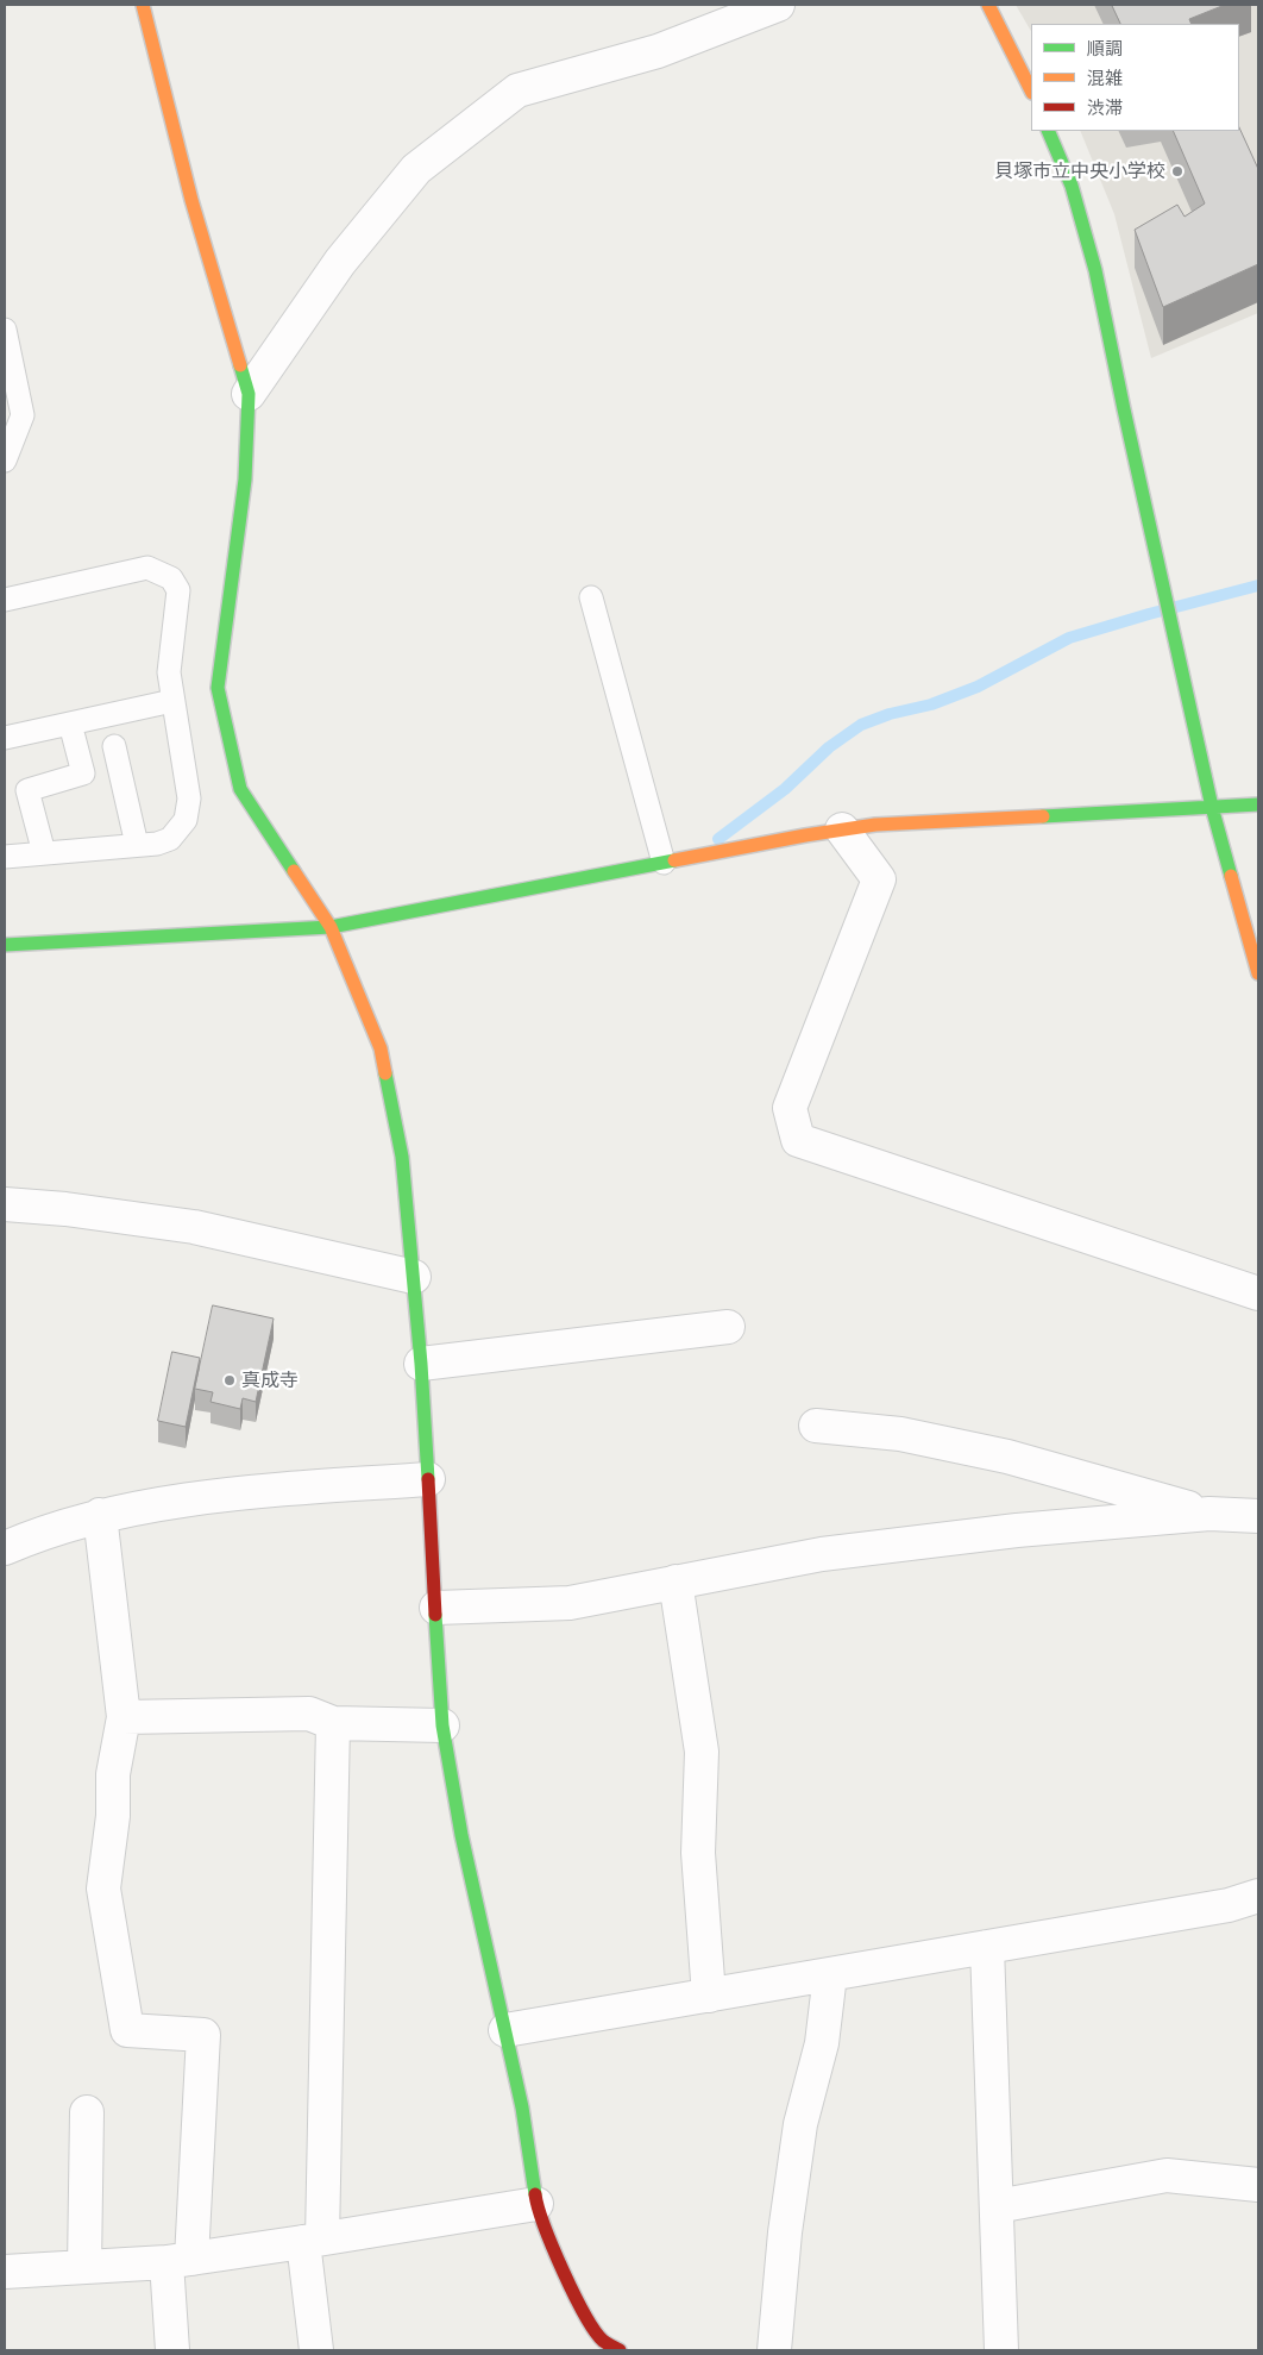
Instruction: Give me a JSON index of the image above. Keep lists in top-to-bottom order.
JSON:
{
  "places": ["貝塚市立中央小学校", "真成寺"],
  "legend": ["順調", "混雑", "渋滞"]
}
